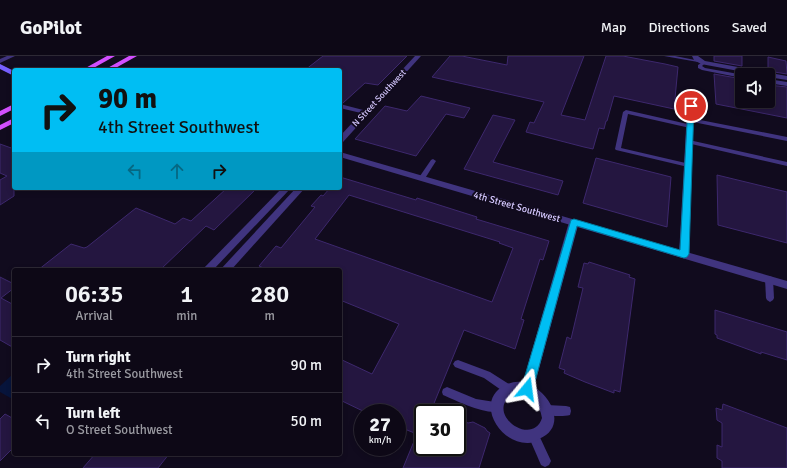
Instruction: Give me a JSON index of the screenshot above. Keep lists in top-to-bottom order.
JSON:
{
  "streets": {
    "street": ["N Street Southwest", "4th Street Southwest"]
  },
  "page": {
    "header": "GoPilot",
    "nav": ["Map", "Directions", "Saved"],
    "turn": ["90 m", "4th Street Southwest"],
    "eta": [
      "06:35",
      "Arrival",
      "1",
      "min",
      "280",
      "m"
    ],
    "list": [
      {
        "name": "Turn right",
        "note": "4th Street Southwest",
        "value": "90 m"
      },
      {
        "name": "Turn left",
        "note": "O Street Southwest",
        "value": "50 m"
      }
    ],
    "speed": "27 km/h",
    "limit": "30"
  }
}
